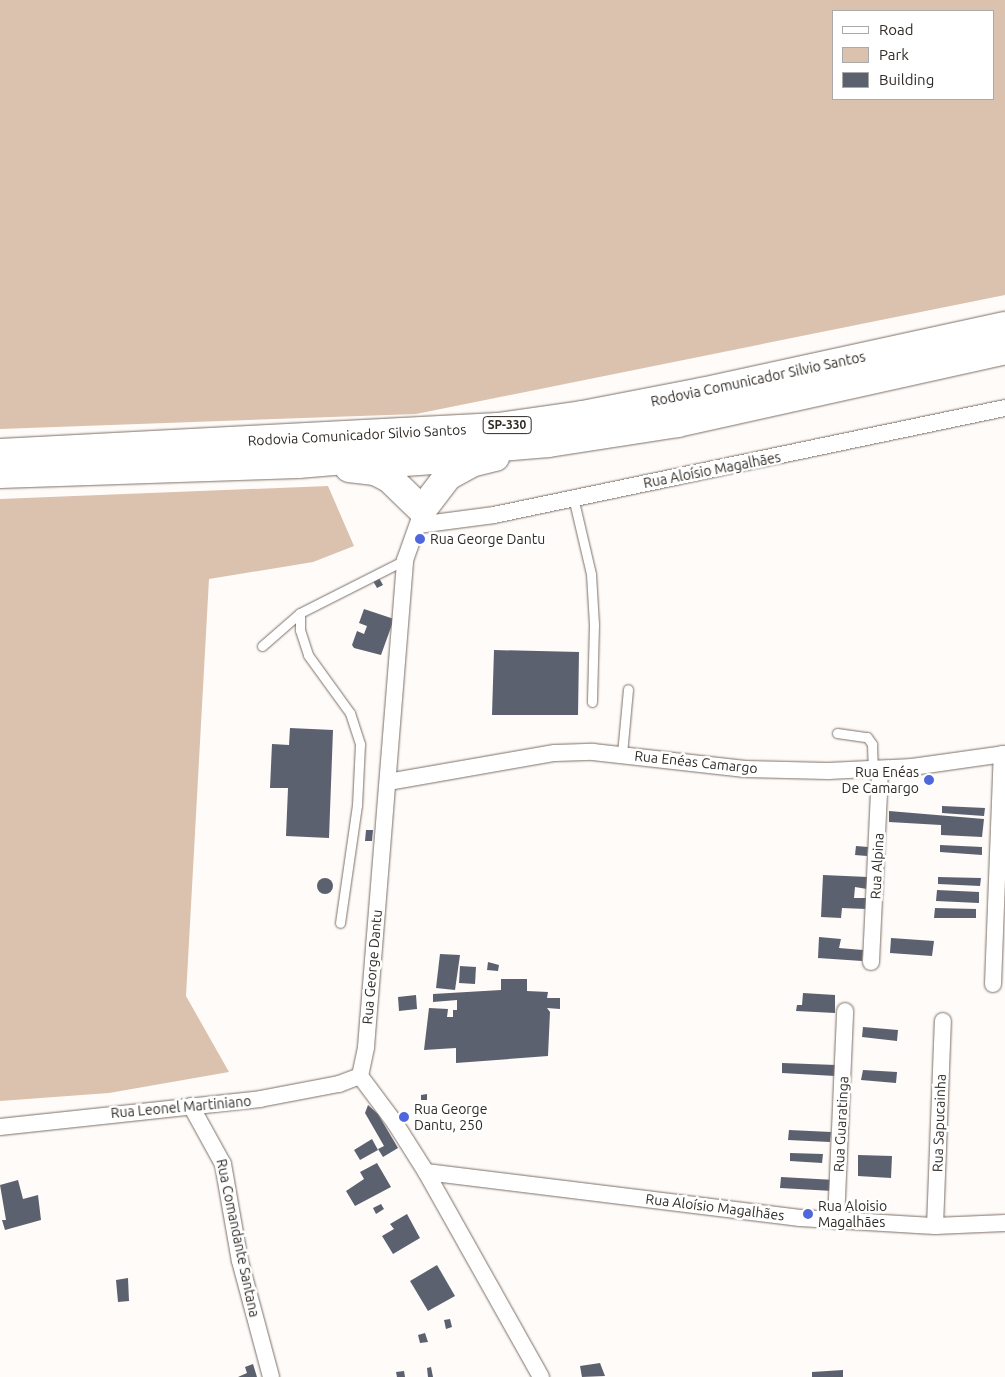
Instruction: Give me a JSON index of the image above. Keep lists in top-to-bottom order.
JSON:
{
  "streets": {
    "highway": ["Rodovia Comunicador Silvio Santos", "SP-330"],
    "street": [
      "Rua Aloísio Magalhães",
      "Rua Enéas Camargo",
      "Rua Alpina",
      "Rua George Dantu",
      "Rua Leonel Martiniano",
      "Rua Sapucainha",
      "Rua Guaratinga",
      "Rua Comandante Santana"
    ]
  },
  "crossings": [
    ["Rua Aloísio Magalhães", "Rua George Dantu"],
    ["Rua Aloísio Magalhães", "Rua Sapucainha"],
    ["Rua Aloísio Magalhães", "Rua Guaratinga"],
    ["Rua Enéas Camargo", "Rua Alpina"],
    ["Rua Enéas Camargo", "Rua George Dantu"],
    ["Rua George Dantu", "Rua Leonel Martiniano"],
    ["Rua Leonel Martiniano", "Rua Comandante Santana"]
  ],
  "places": [
    "Rua George Dantu",
    "Rua Enéas De Camargo",
    "Rua George Dantu, 250",
    "Rua Aloisio Magalhães"
  ],
  "legend": ["Road", "Park", "Building"]
}
